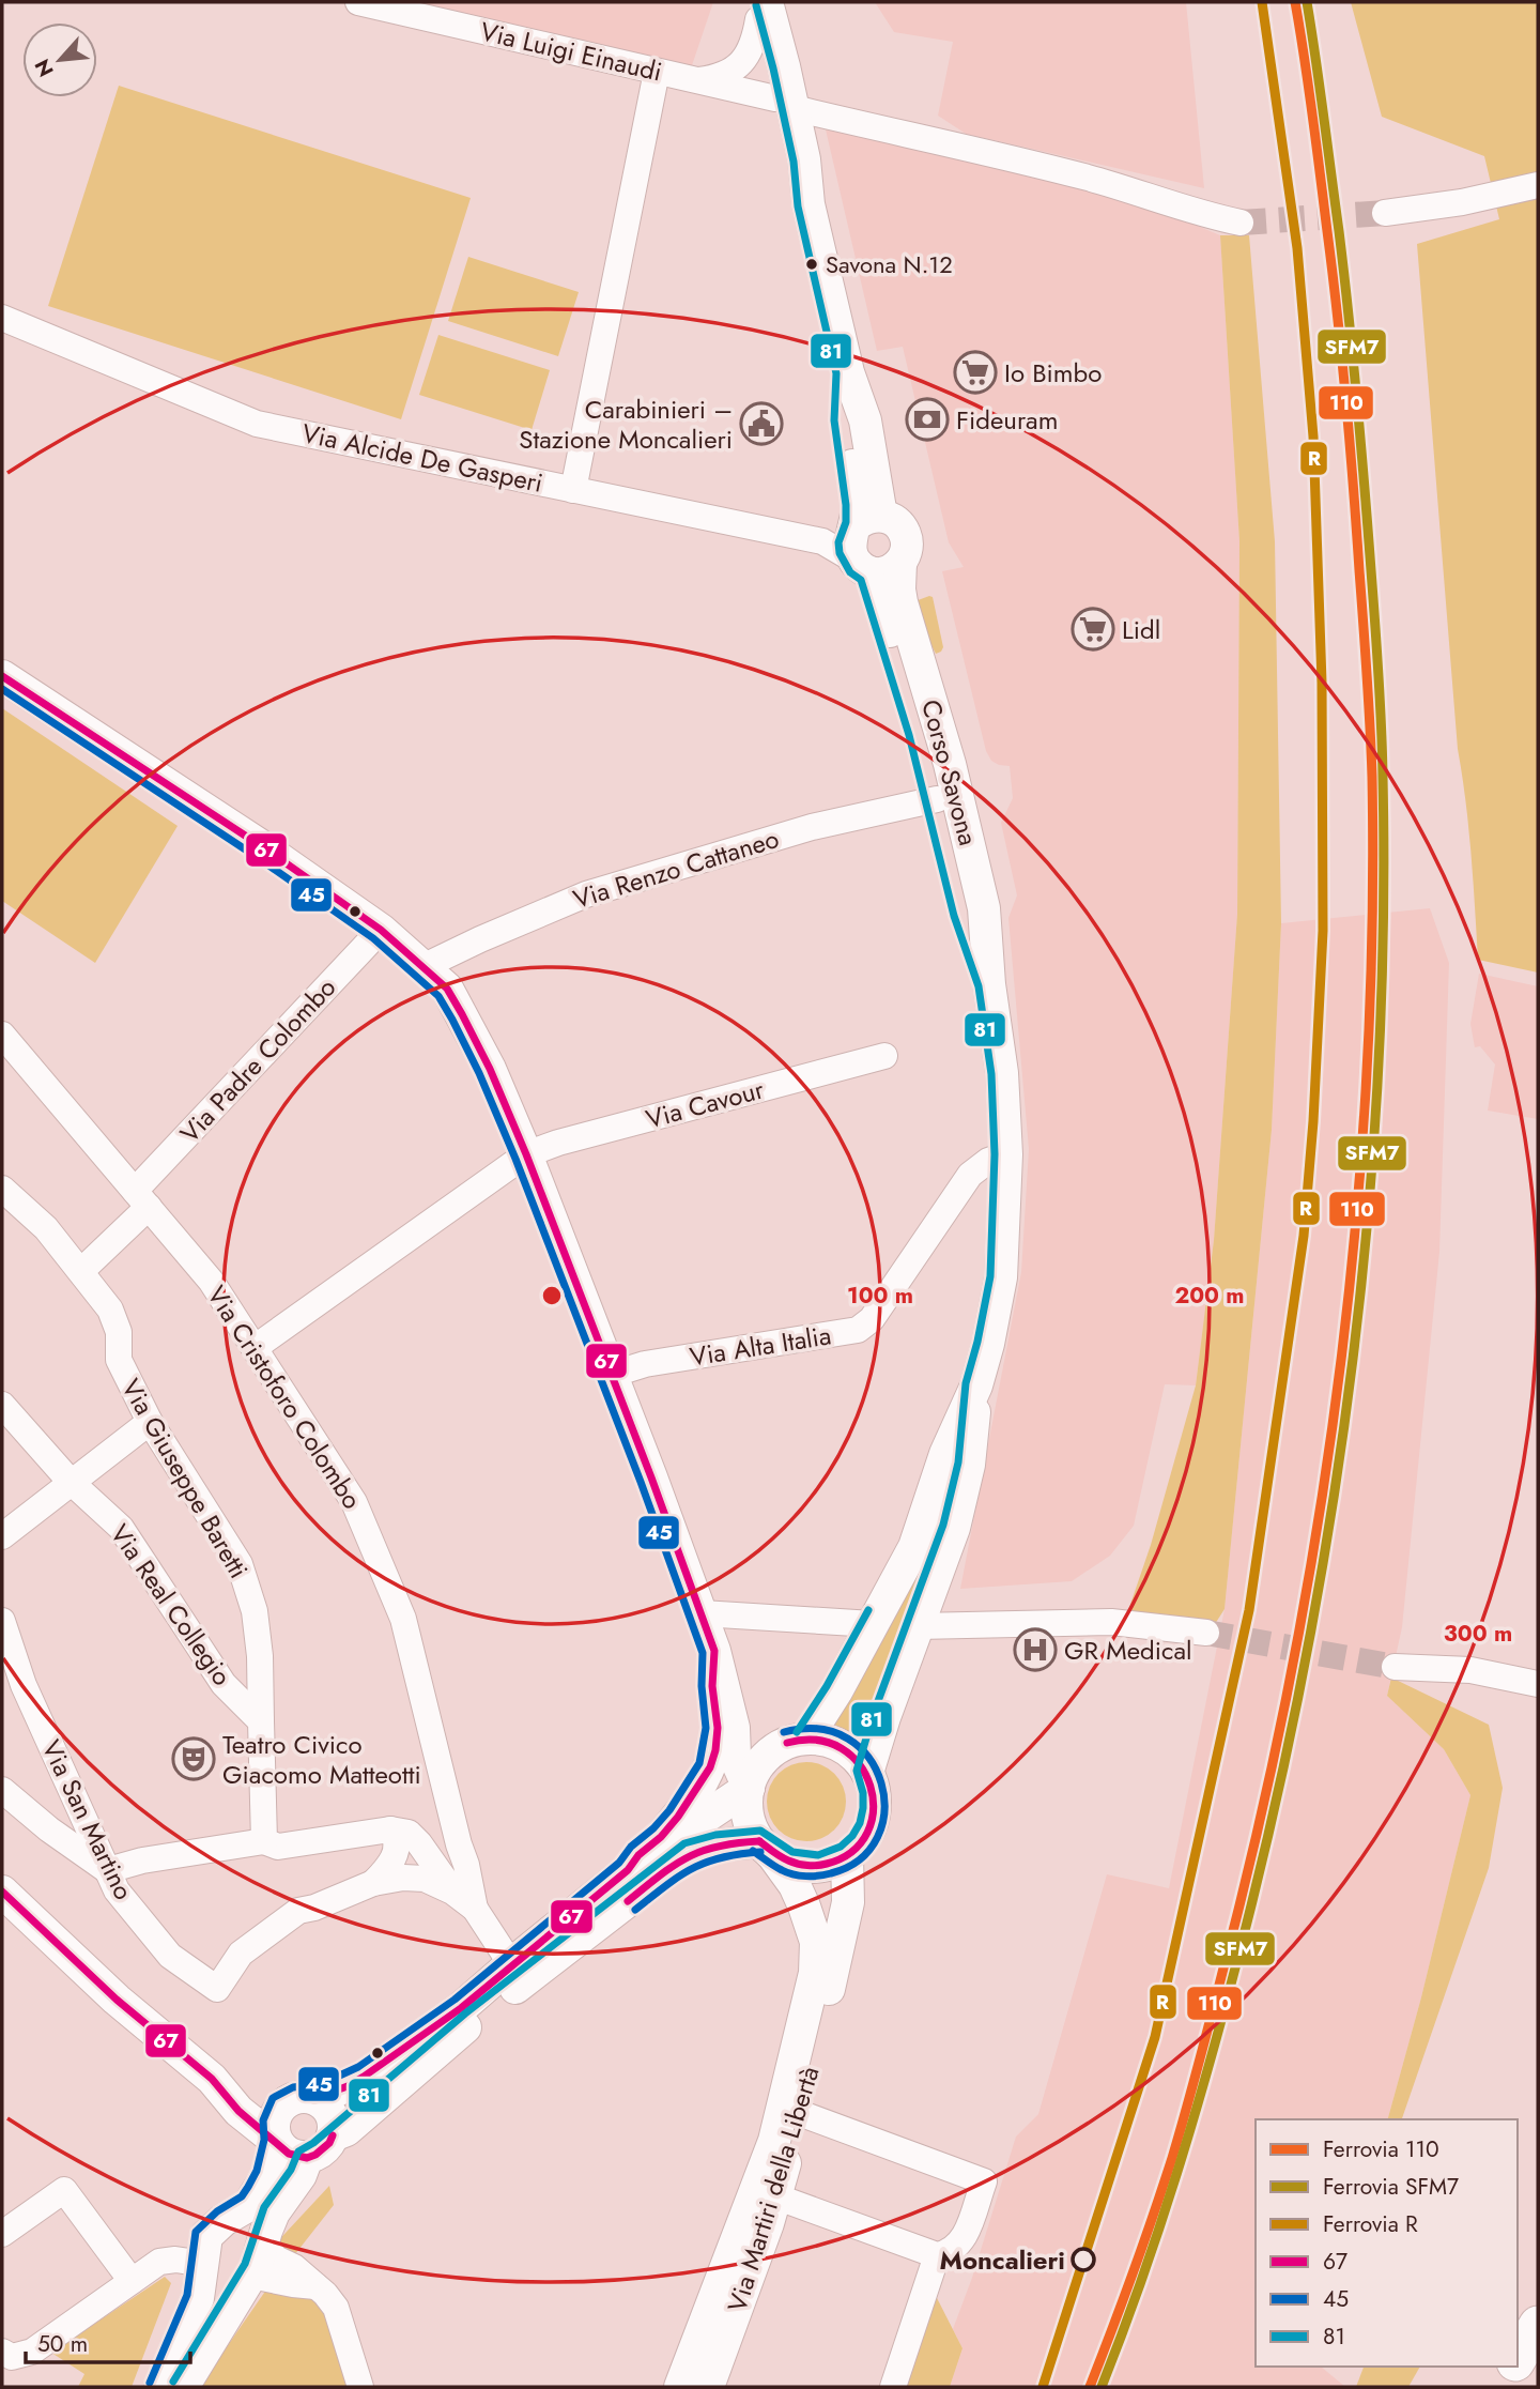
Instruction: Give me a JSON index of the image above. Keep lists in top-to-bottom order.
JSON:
{
  "streets": {
    "main road": ["Corso Savona", "Via Martiri della Libertà"],
    "street": [
      "Via Luigi Einaudi",
      "Via Alcide De Gasperi",
      "Via Renzo Cattaneo",
      "Via Padre Colombo",
      "Via Cavour",
      "Via Alta Italia",
      "Via Cristoforo Colombo",
      "Via Giuseppe Baretti",
      "Via Real Collegio",
      "Via San Martino"
    ]
  },
  "crossings": [
    ["Via Luigi Einaudi", "Corso Savona"],
    ["Via Alcide De Gasperi", "Corso Savona"],
    ["Corso Savona", "Via Renzo Cattaneo"],
    ["Corso Savona", "Via Alta Italia"],
    ["Corso Savona", "Via Martiri della Libertà"],
    ["Via Padre Colombo", "Via Cristoforo Colombo"],
    ["Via Padre Colombo", "Via Giuseppe Baretti"],
    ["Via Cavour", "Via Cristoforo Colombo"],
    ["Via Giuseppe Baretti", "Via Real Collegio"]
  ],
  "places": {
    "other": ["Savona N.12", "Moncalieri"],
    "supermarket": ["Io Bimbo", "Lidl"],
    "bank": ["Fideuram"],
    "public building": ["Carabinieri – Stazione Moncalieri"],
    "hospital": ["GR Medical"],
    "theatre": ["Teatro Civico Giacomo Matteotti"]
  },
  "lines": [
    "rail line 110",
    "rail line SFM7",
    "rail line R",
    "transit line 81",
    "transit line 67",
    "transit line 45"
  ],
  "legend": [
    "Ferrovia 110",
    "Ferrovia SFM7",
    "Ferrovia R",
    "67",
    "45",
    "81"
  ],
  "scale_bar": "50 m",
  "north": "bottom left",
  "rings": ["100 m", "200 m", "300 m"]
}
